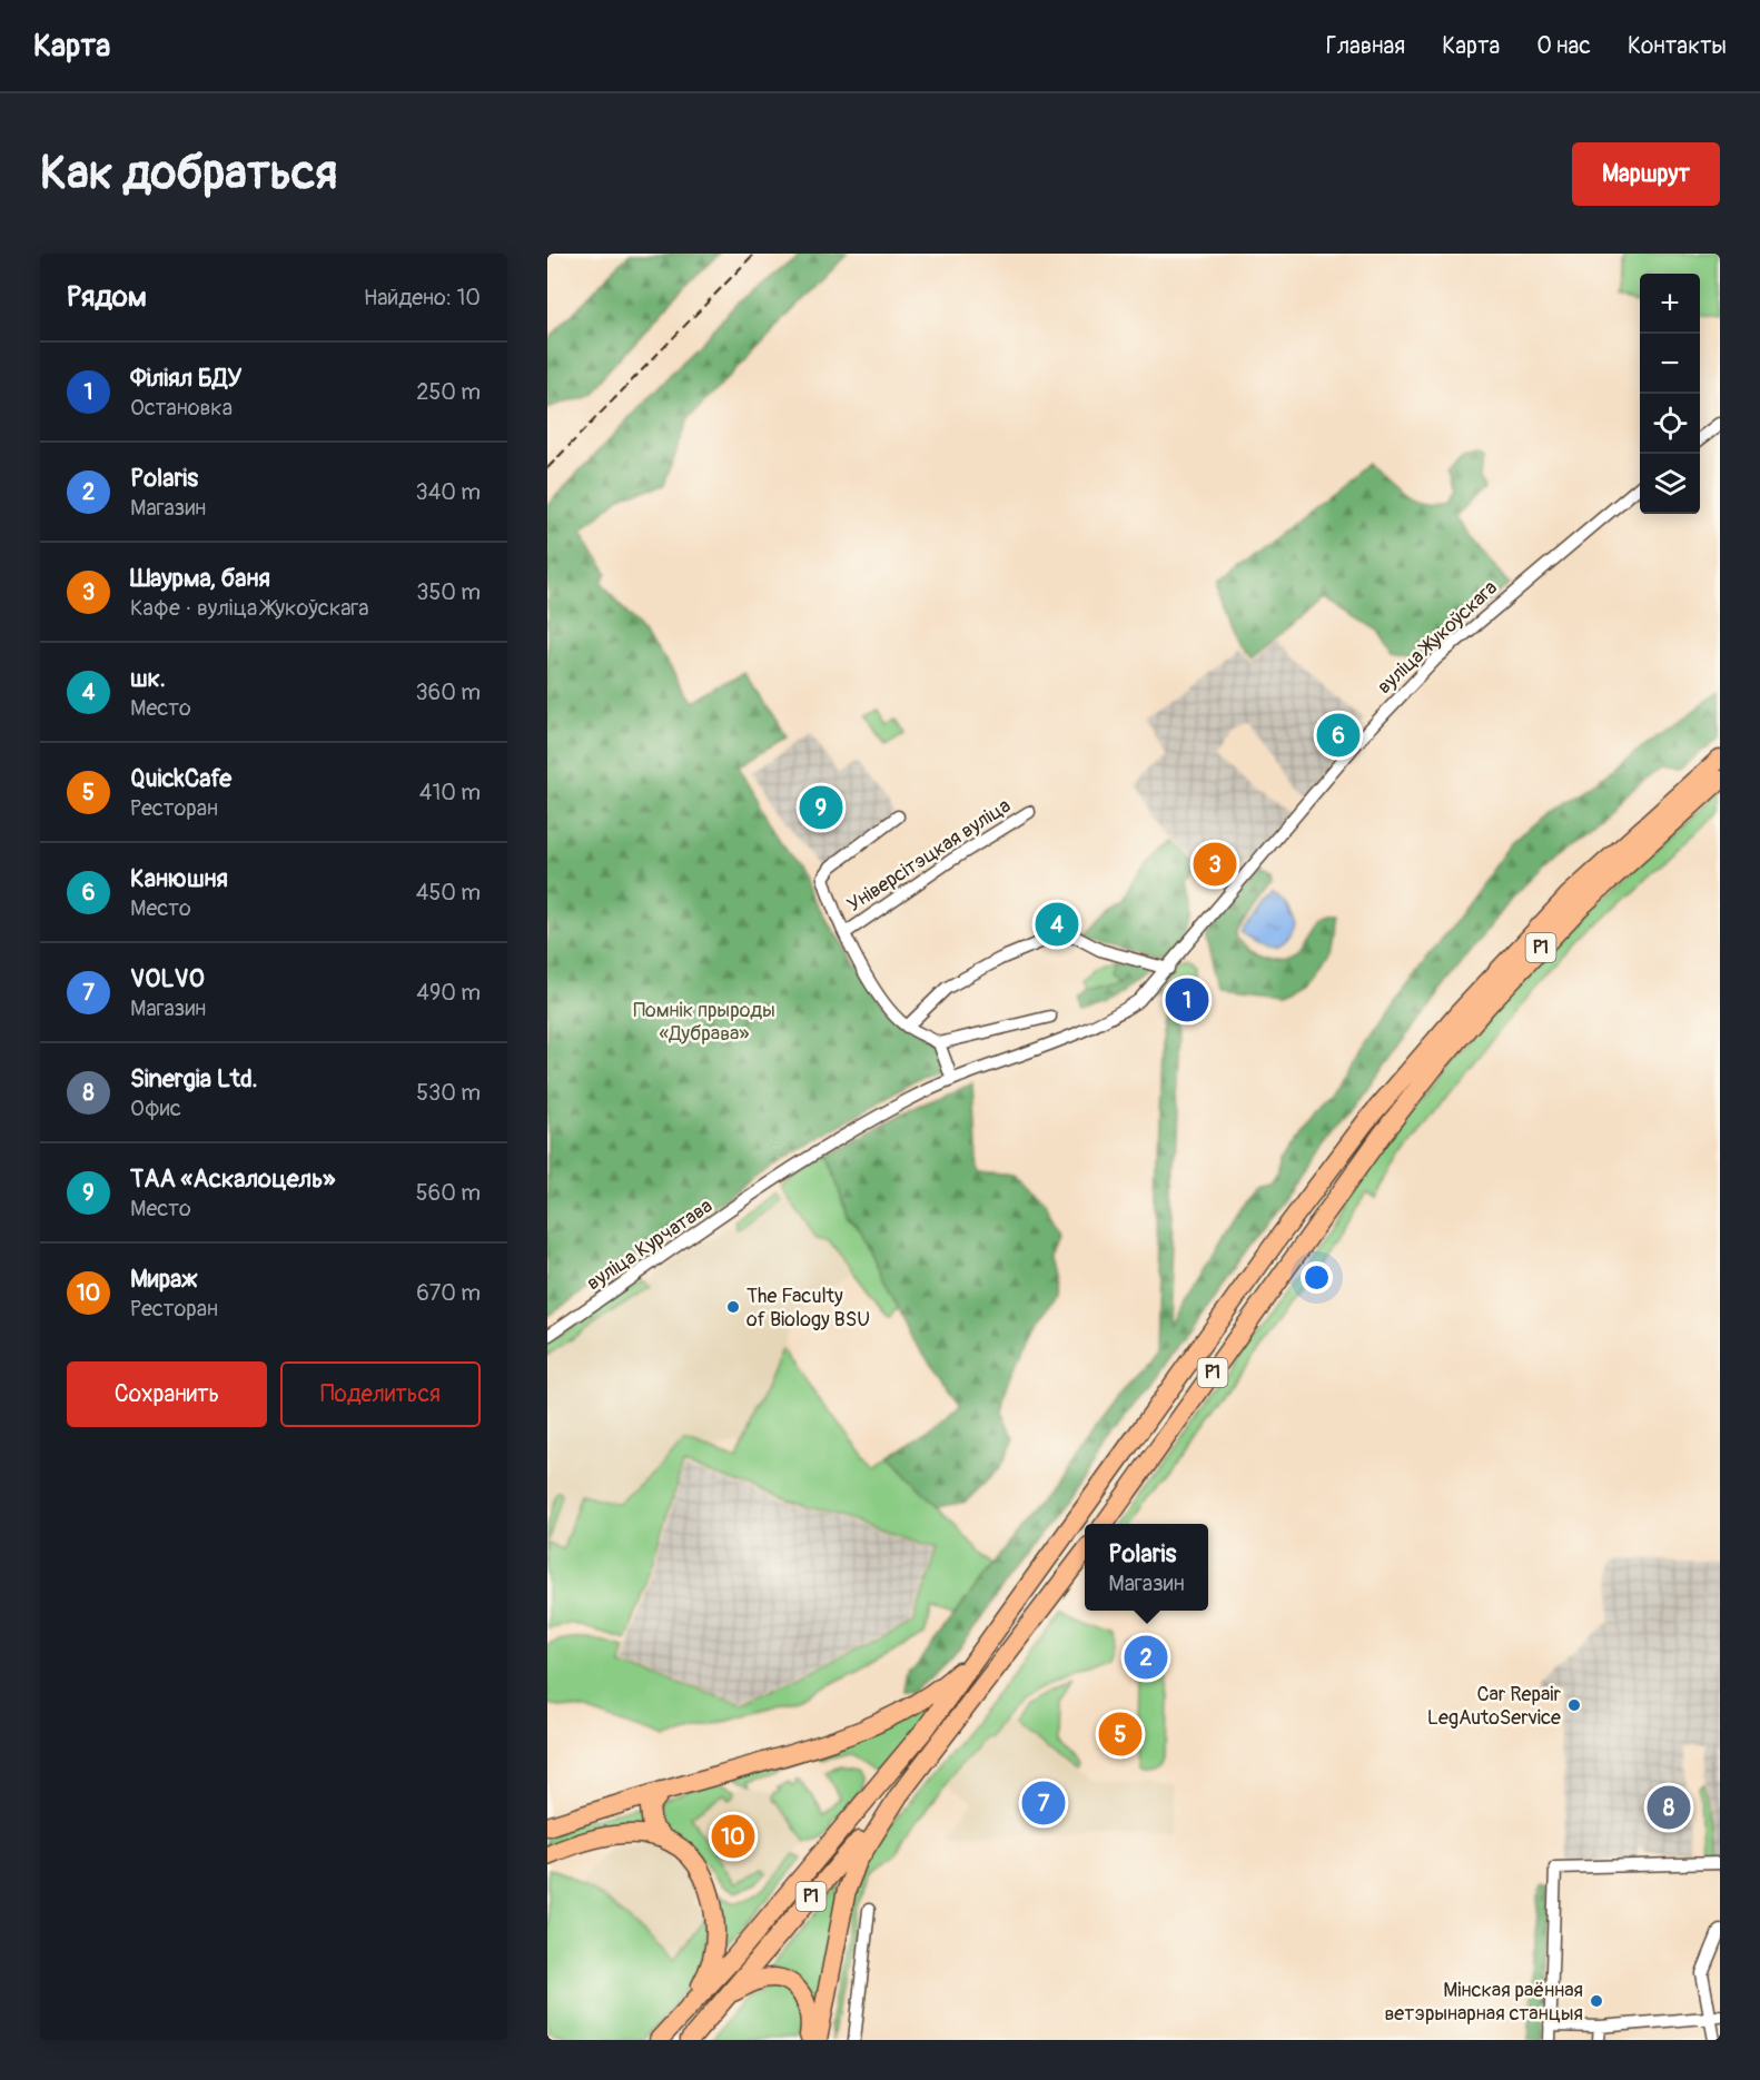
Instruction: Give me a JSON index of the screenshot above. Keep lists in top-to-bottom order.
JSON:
{
  "streets": {
    "highway": ["Р1"],
    "street": ["вуліца Жукоўскага", "Універсітэцкая вуліца", "вуліца Курчатава"]
  },
  "crossings": [
    ["вуліца Жукоўскага", "вуліца Курчатава"]
  ],
  "parks": ["Помнік прыроды «Дубрава»"],
  "places": ["The Faculty of Biology BSU", "Car Repair LegAutoService", "Мінская раённая ветэрынарная станцыя"],
  "page": {
    "header": "Карта",
    "nav": [
      "Главная",
      "Карта",
      "О нас",
      "Контакты"
    ],
    "buttons": [
      "Маршрут",
      ["Сохранить", "Поделиться"]
    ],
    "title": "Как добраться",
    "heading": ["Рядом", "Найдено: 10"],
    "map_buttons": ["+", "−"],
    "list": [
      {
        "mark": "1",
        "name": "Філіял БДУ",
        "note": "Остановка",
        "value": "250 m"
      },
      {
        "mark": "2",
        "name": "Polaris",
        "note": "Магазин",
        "value": "340 m"
      },
      {
        "mark": "3",
        "name": "Шаурма, баня",
        "note": "Кафе · вуліца Жукоўскага",
        "value": "350 m"
      },
      {
        "mark": "4",
        "name": "шк.",
        "note": "Место",
        "value": "360 m"
      },
      {
        "mark": "5",
        "name": "QuickCafe",
        "note": "Ресторан",
        "value": "410 m"
      },
      {
        "mark": "6",
        "name": "Канюшня",
        "note": "Место",
        "value": "450 m"
      },
      {
        "mark": "7",
        "name": "VOLVO",
        "note": "Магазин",
        "value": "490 m"
      },
      {
        "mark": "8",
        "name": "Sinergia Ltd.",
        "note": "Офис",
        "value": "530 m"
      },
      {
        "mark": "9",
        "name": "ТАА «Аскалоцель»",
        "note": "Место",
        "value": "560 m"
      },
      {
        "mark": "10",
        "name": "Мираж",
        "note": "Ресторан",
        "value": "670 m"
      }
    ],
    "pins": [
      "6",
      "9",
      "3",
      "4",
      "1",
      "2",
      "5",
      "7",
      "8",
      "10"
    ],
    "popup": ["Polaris", "Магазин"]
  }
}
